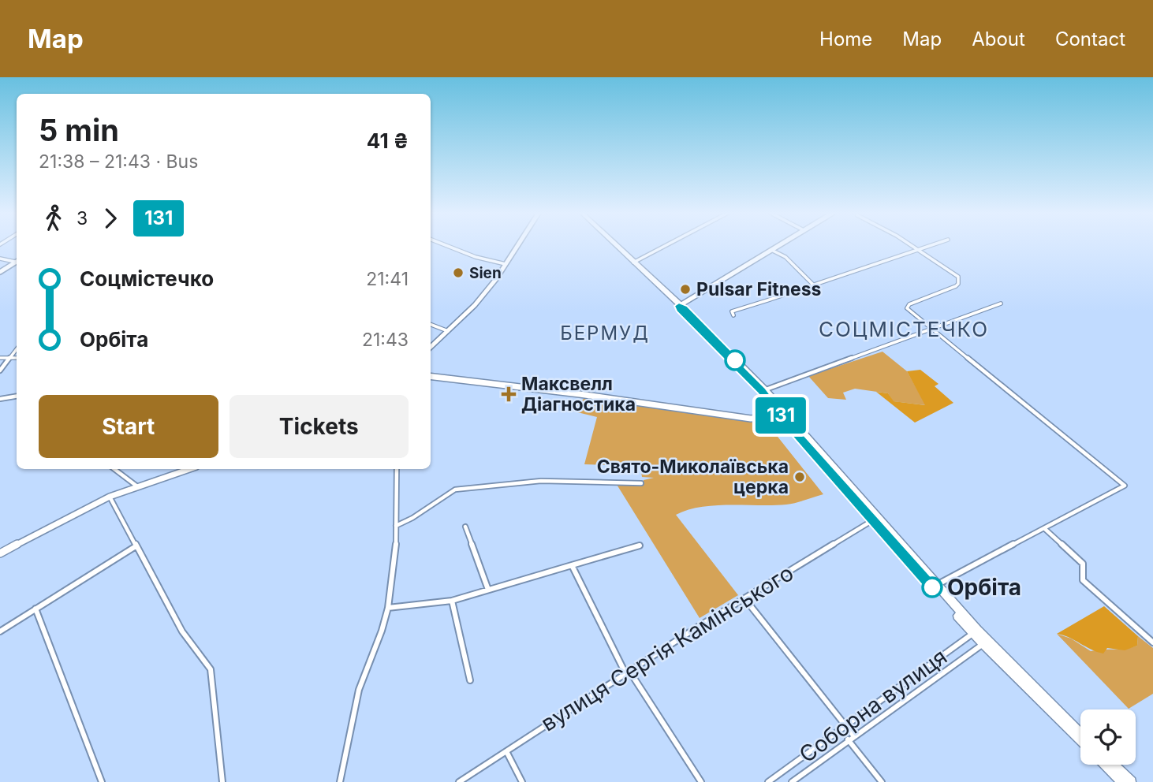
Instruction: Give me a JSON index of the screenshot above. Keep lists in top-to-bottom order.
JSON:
{
  "streets": {
    "street": ["вулиця Сергія Камінського", "Соборна вулиця"]
  },
  "districts": ["СОЦМІСТЕЧКО", "БЕРМУД"],
  "places": {
    "other": [
      "Sien",
      "Pulsar Fitness",
      "Свято-Миколаївська церка",
      "Орбіта"
    ],
    "health": ["Максвелл Діагностика"]
  },
  "lines": ["bus line 131"],
  "page": {
    "header": "Map",
    "nav": [
      "Home",
      "Map",
      "About",
      "Contact"
    ],
    "on_map": "131",
    "heading": ["5 min", "21:38 – 21:43 · Bus", "41 ₴"],
    "legs": ["3", "131"],
    "list": [
      {
        "name": "Соцмістечко",
        "value": "21:41"
      },
      {
        "name": "Орбіта",
        "value": "21:43"
      }
    ],
    "buttons": ["Start", "Tickets"]
  }
}
